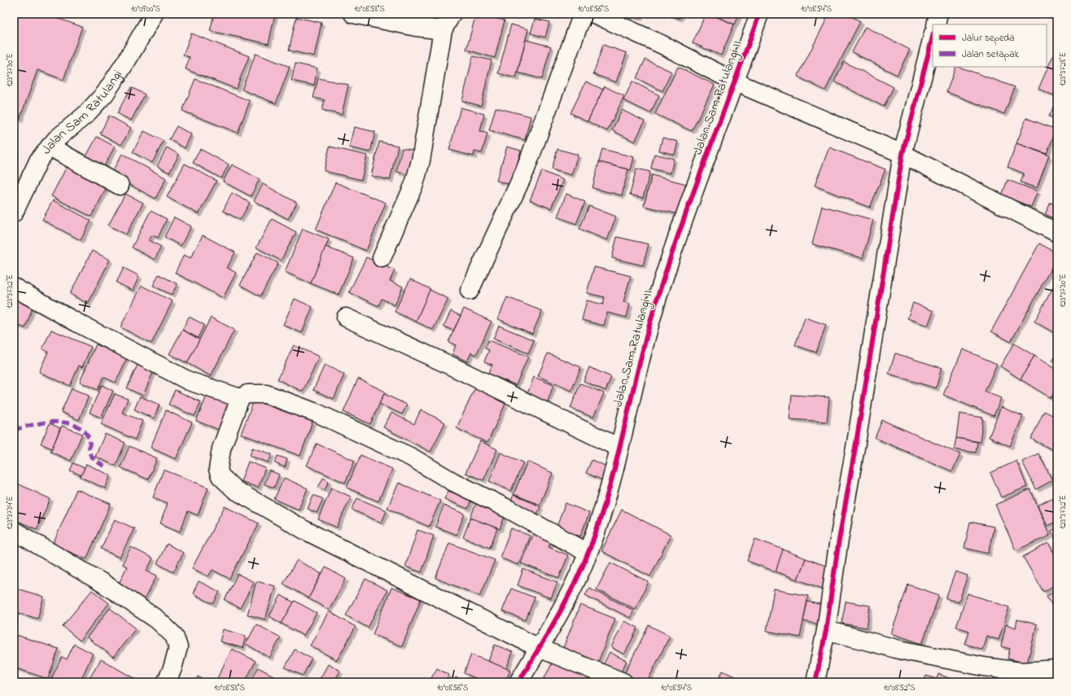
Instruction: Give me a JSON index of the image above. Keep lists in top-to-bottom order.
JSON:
{
  "streets": {
    "street": ["Jalan Sam Ratulangi II", "Jalan Sam Ratulangi"]
  },
  "legend": ["Jalur sepeda", "Jalan setapak"],
  "coordinates": [
    "10°09'00\"S",
    "10°08'58\"S",
    "10°08'56\"S",
    "10°08'54\"S",
    "123°37'28\"E",
    "123°37'30\"E",
    "123°37'32\"E",
    "123°37'34\"E",
    "10°08'52\"S"
  ]
}
